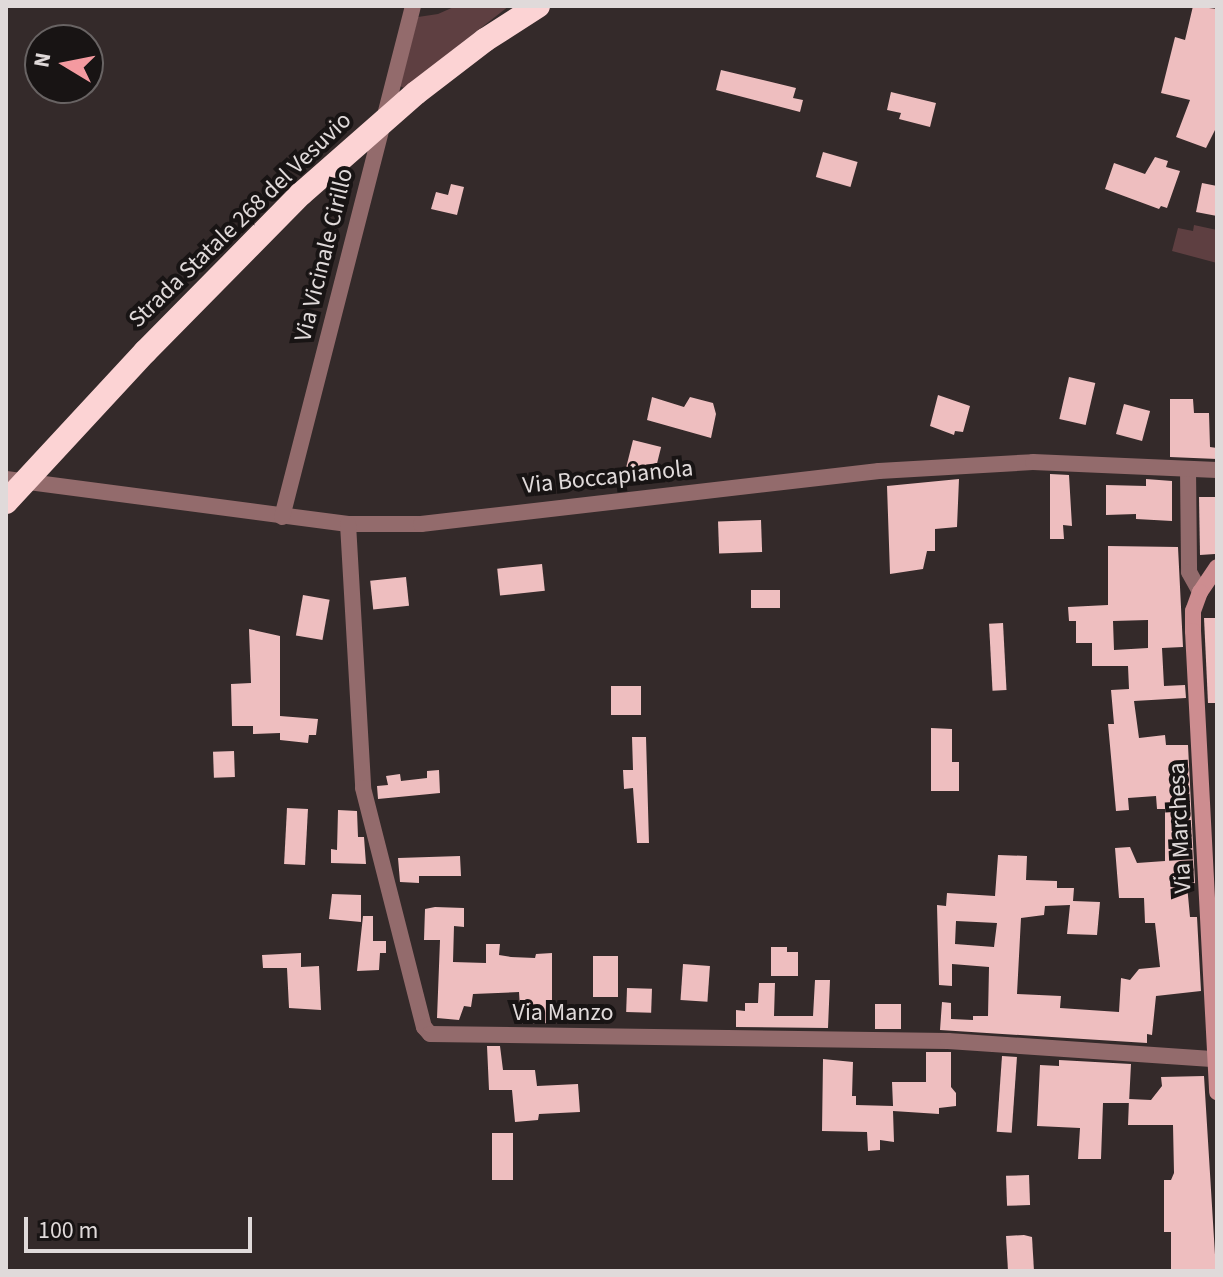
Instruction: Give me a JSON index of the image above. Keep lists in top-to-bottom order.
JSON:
{
  "streets": {
    "highway": ["Strada Statale 268 del Vesuvio"],
    "street": [
      "Via Vicinale Cirillo",
      "Via Boccapianola",
      "Via Marchesa",
      "Via Manzo"
    ]
  },
  "crossings": [
    ["Via Vicinale Cirillo", "Via Boccapianola"],
    ["Via Boccapianola", "Via Manzo"],
    ["Via Marchesa", "Via Manzo"]
  ],
  "scale_bar": "100 m",
  "north": "left"
}
